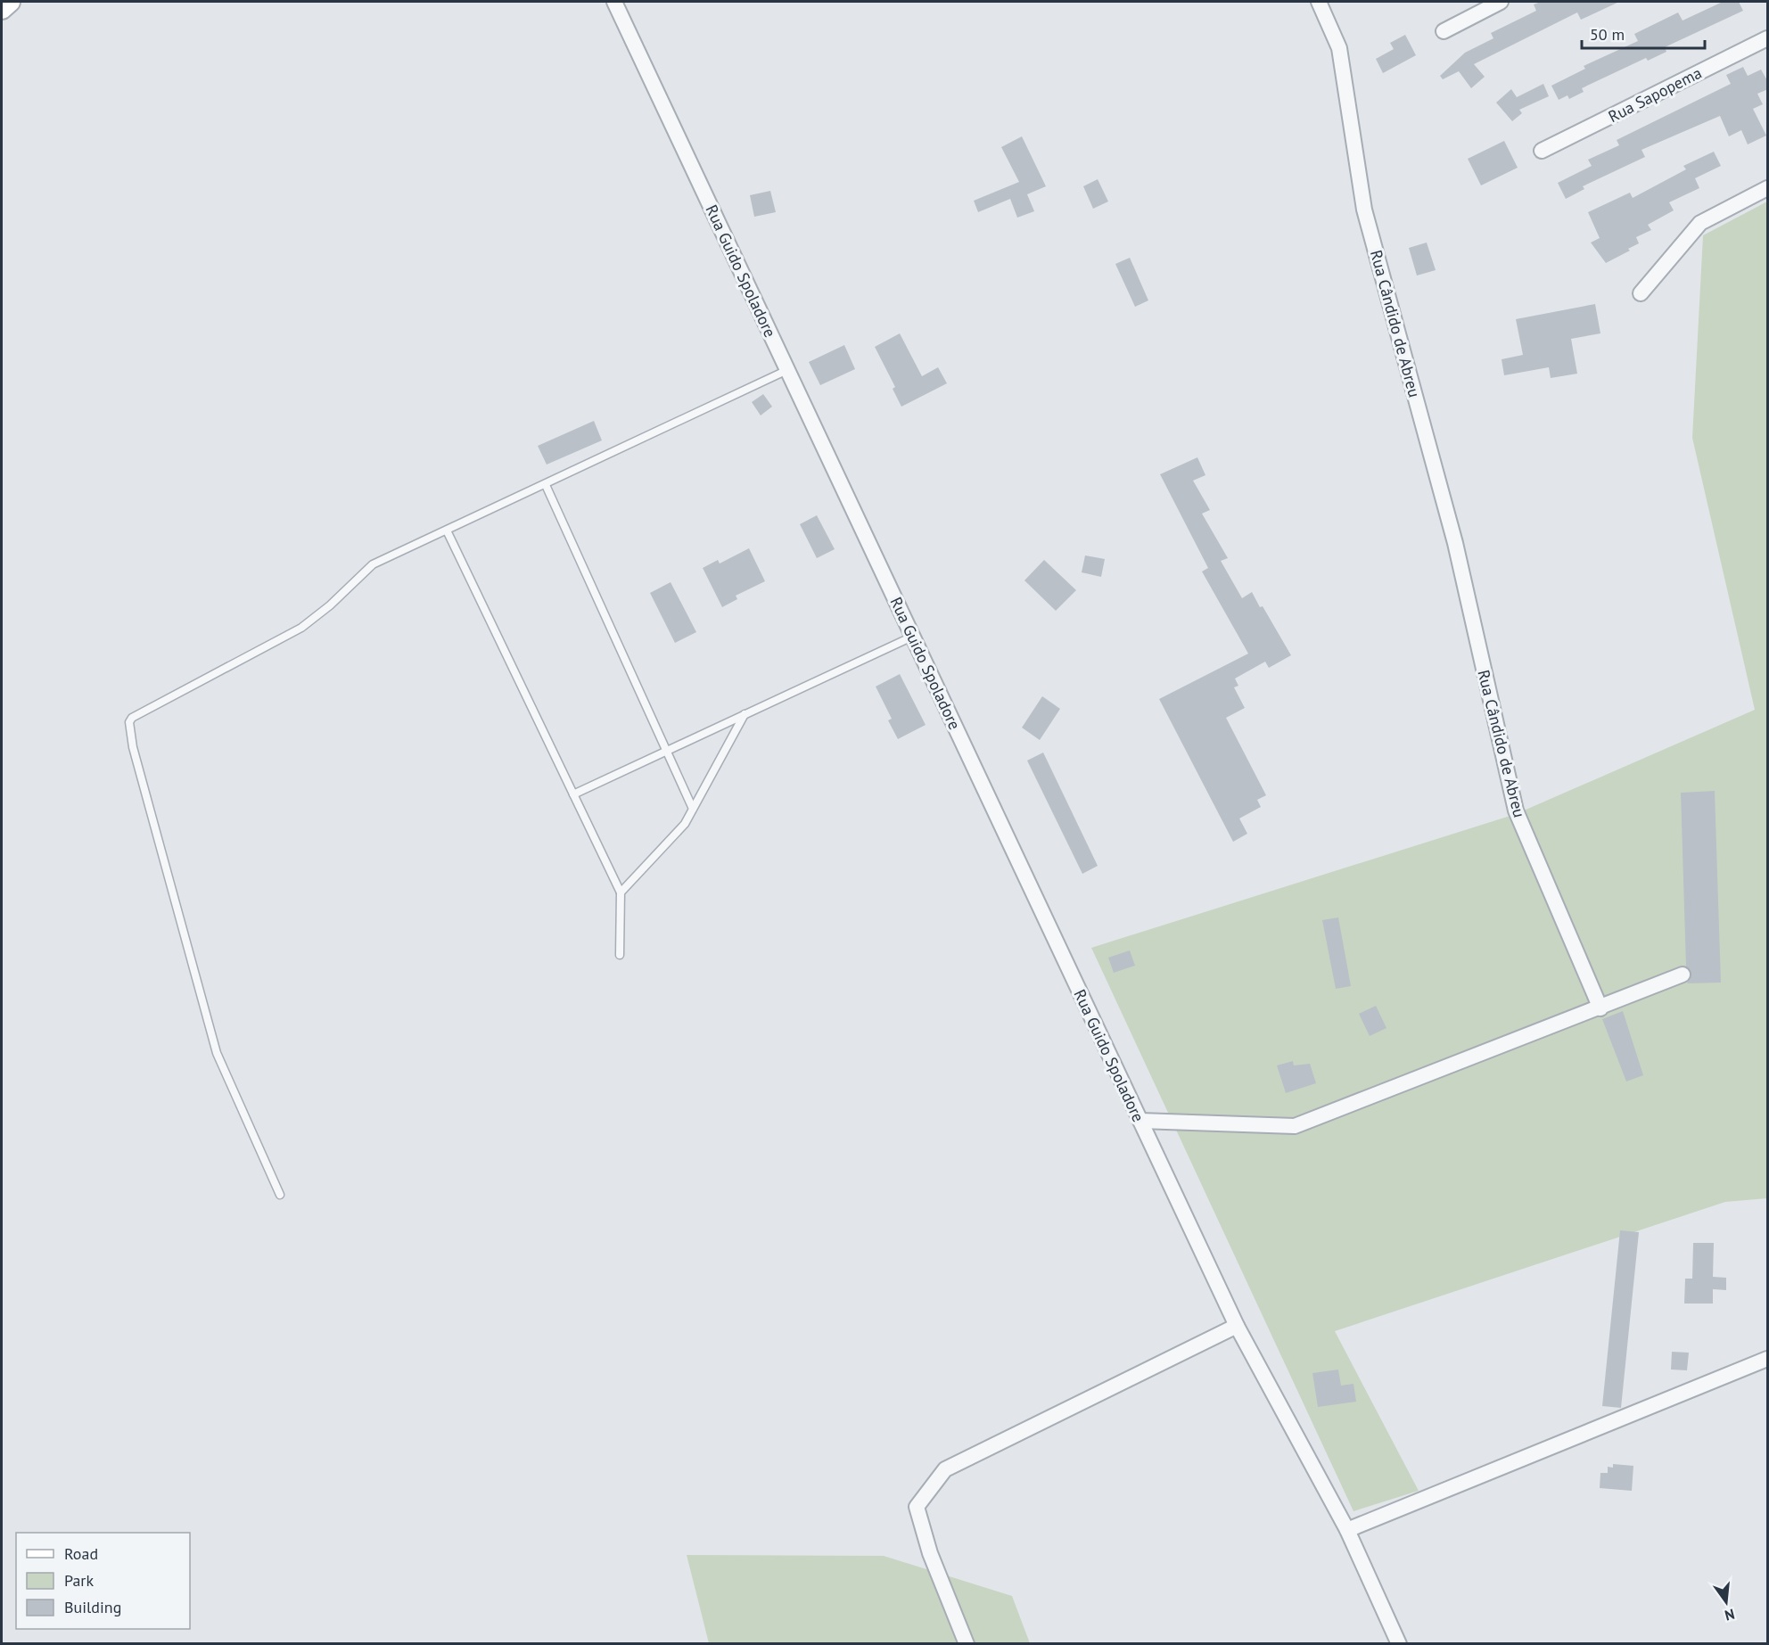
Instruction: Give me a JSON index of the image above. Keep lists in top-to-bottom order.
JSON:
{
  "streets": {
    "street": ["Rua Sapopema", "Rua Guido Spoladore", "Rua Cândido de Abreu"]
  },
  "legend": ["Road", "Park", "Building"],
  "scale_bar": "50 m",
  "north": "bottom"
}
